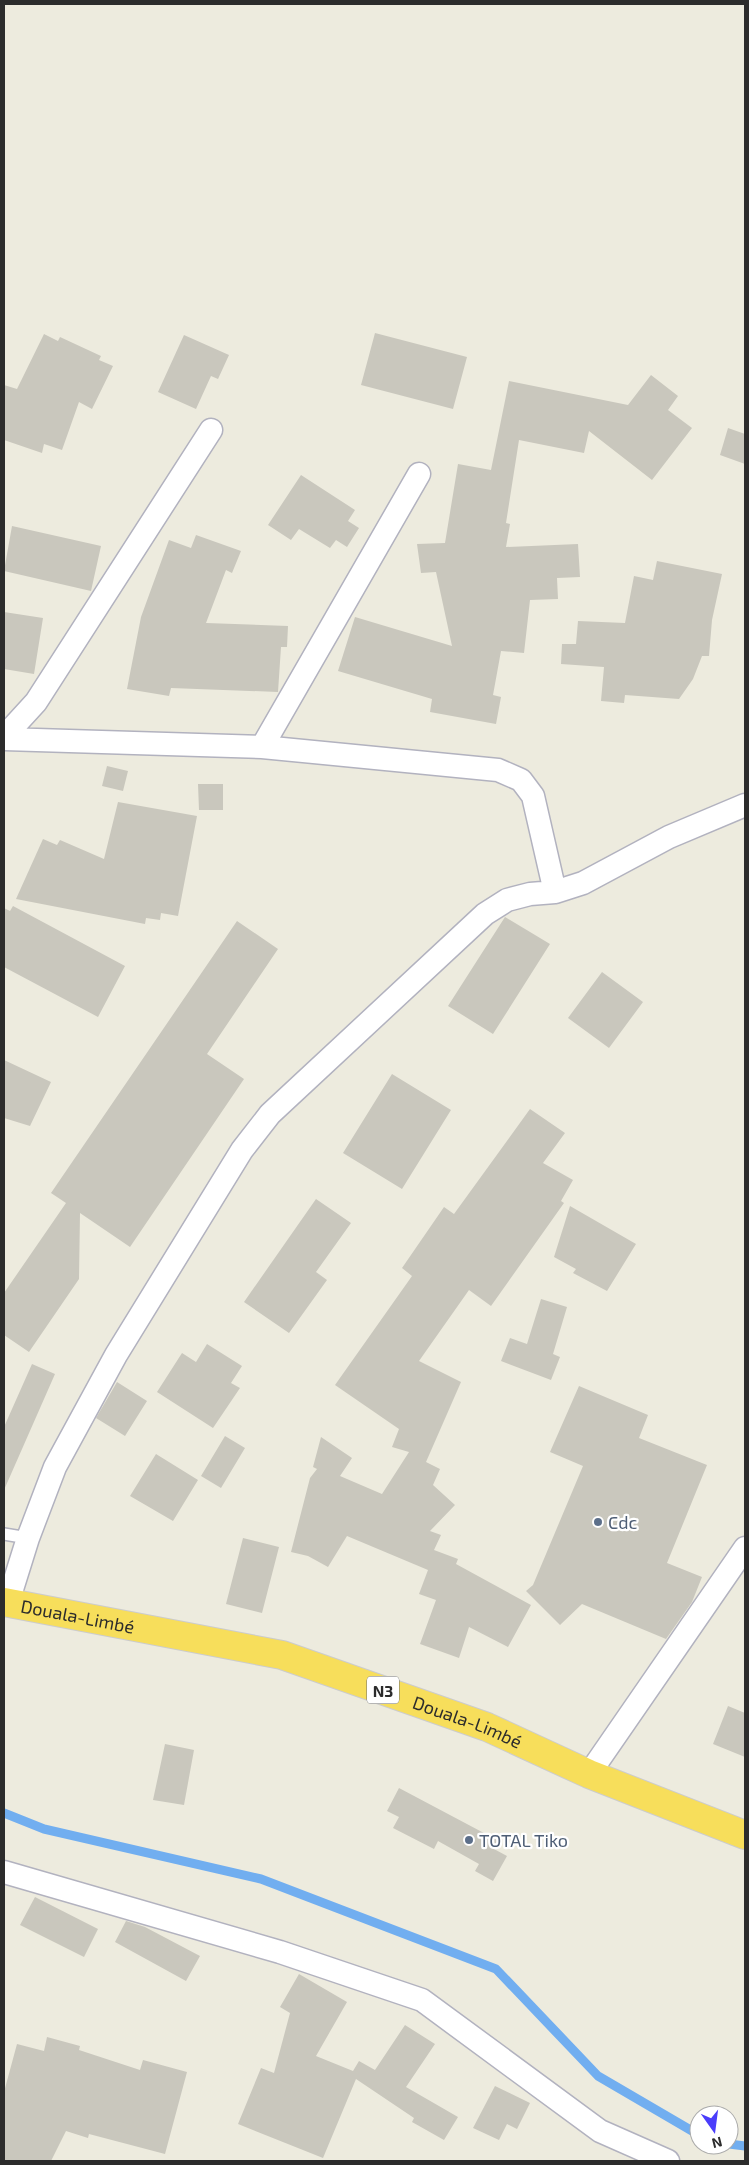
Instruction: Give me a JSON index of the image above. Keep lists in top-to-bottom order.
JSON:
{
  "streets": {
    "highway": ["Douala-Limbé", "N3"]
  },
  "places": ["Cdc", "TOTAL Tiko"],
  "north": "bottom"
}
